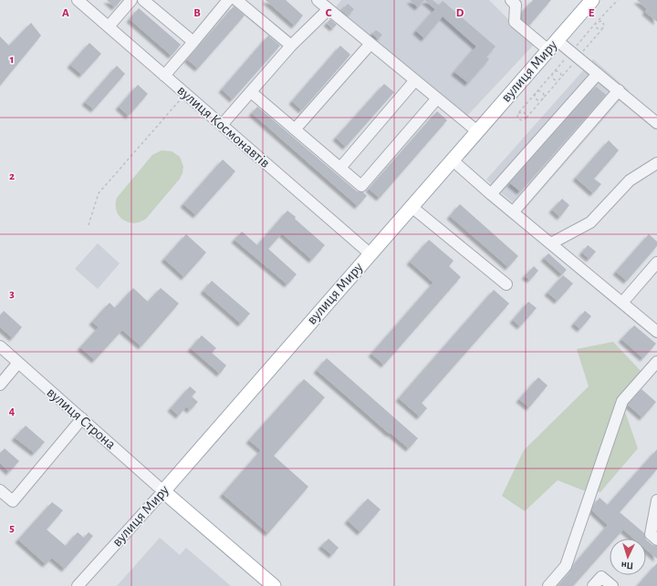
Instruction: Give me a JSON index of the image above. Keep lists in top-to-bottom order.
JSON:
{
  "streets": {
    "main road": ["вулиця Миру"],
    "street": ["вулиця Космонавтів", "вулиця Строна"]
  },
  "crossings": [
    ["вулиця Миру", "вулиця Космонавтів"],
    ["вулиця Миру", "вулиця Строна"]
  ],
  "north": "bottom",
  "grid": {
    "columns": [
      "A",
      "B",
      "C",
      "D",
      "E"
    ],
    "rows": [
      "1",
      "2",
      "3",
      "4",
      "5"
    ]
  }
}
